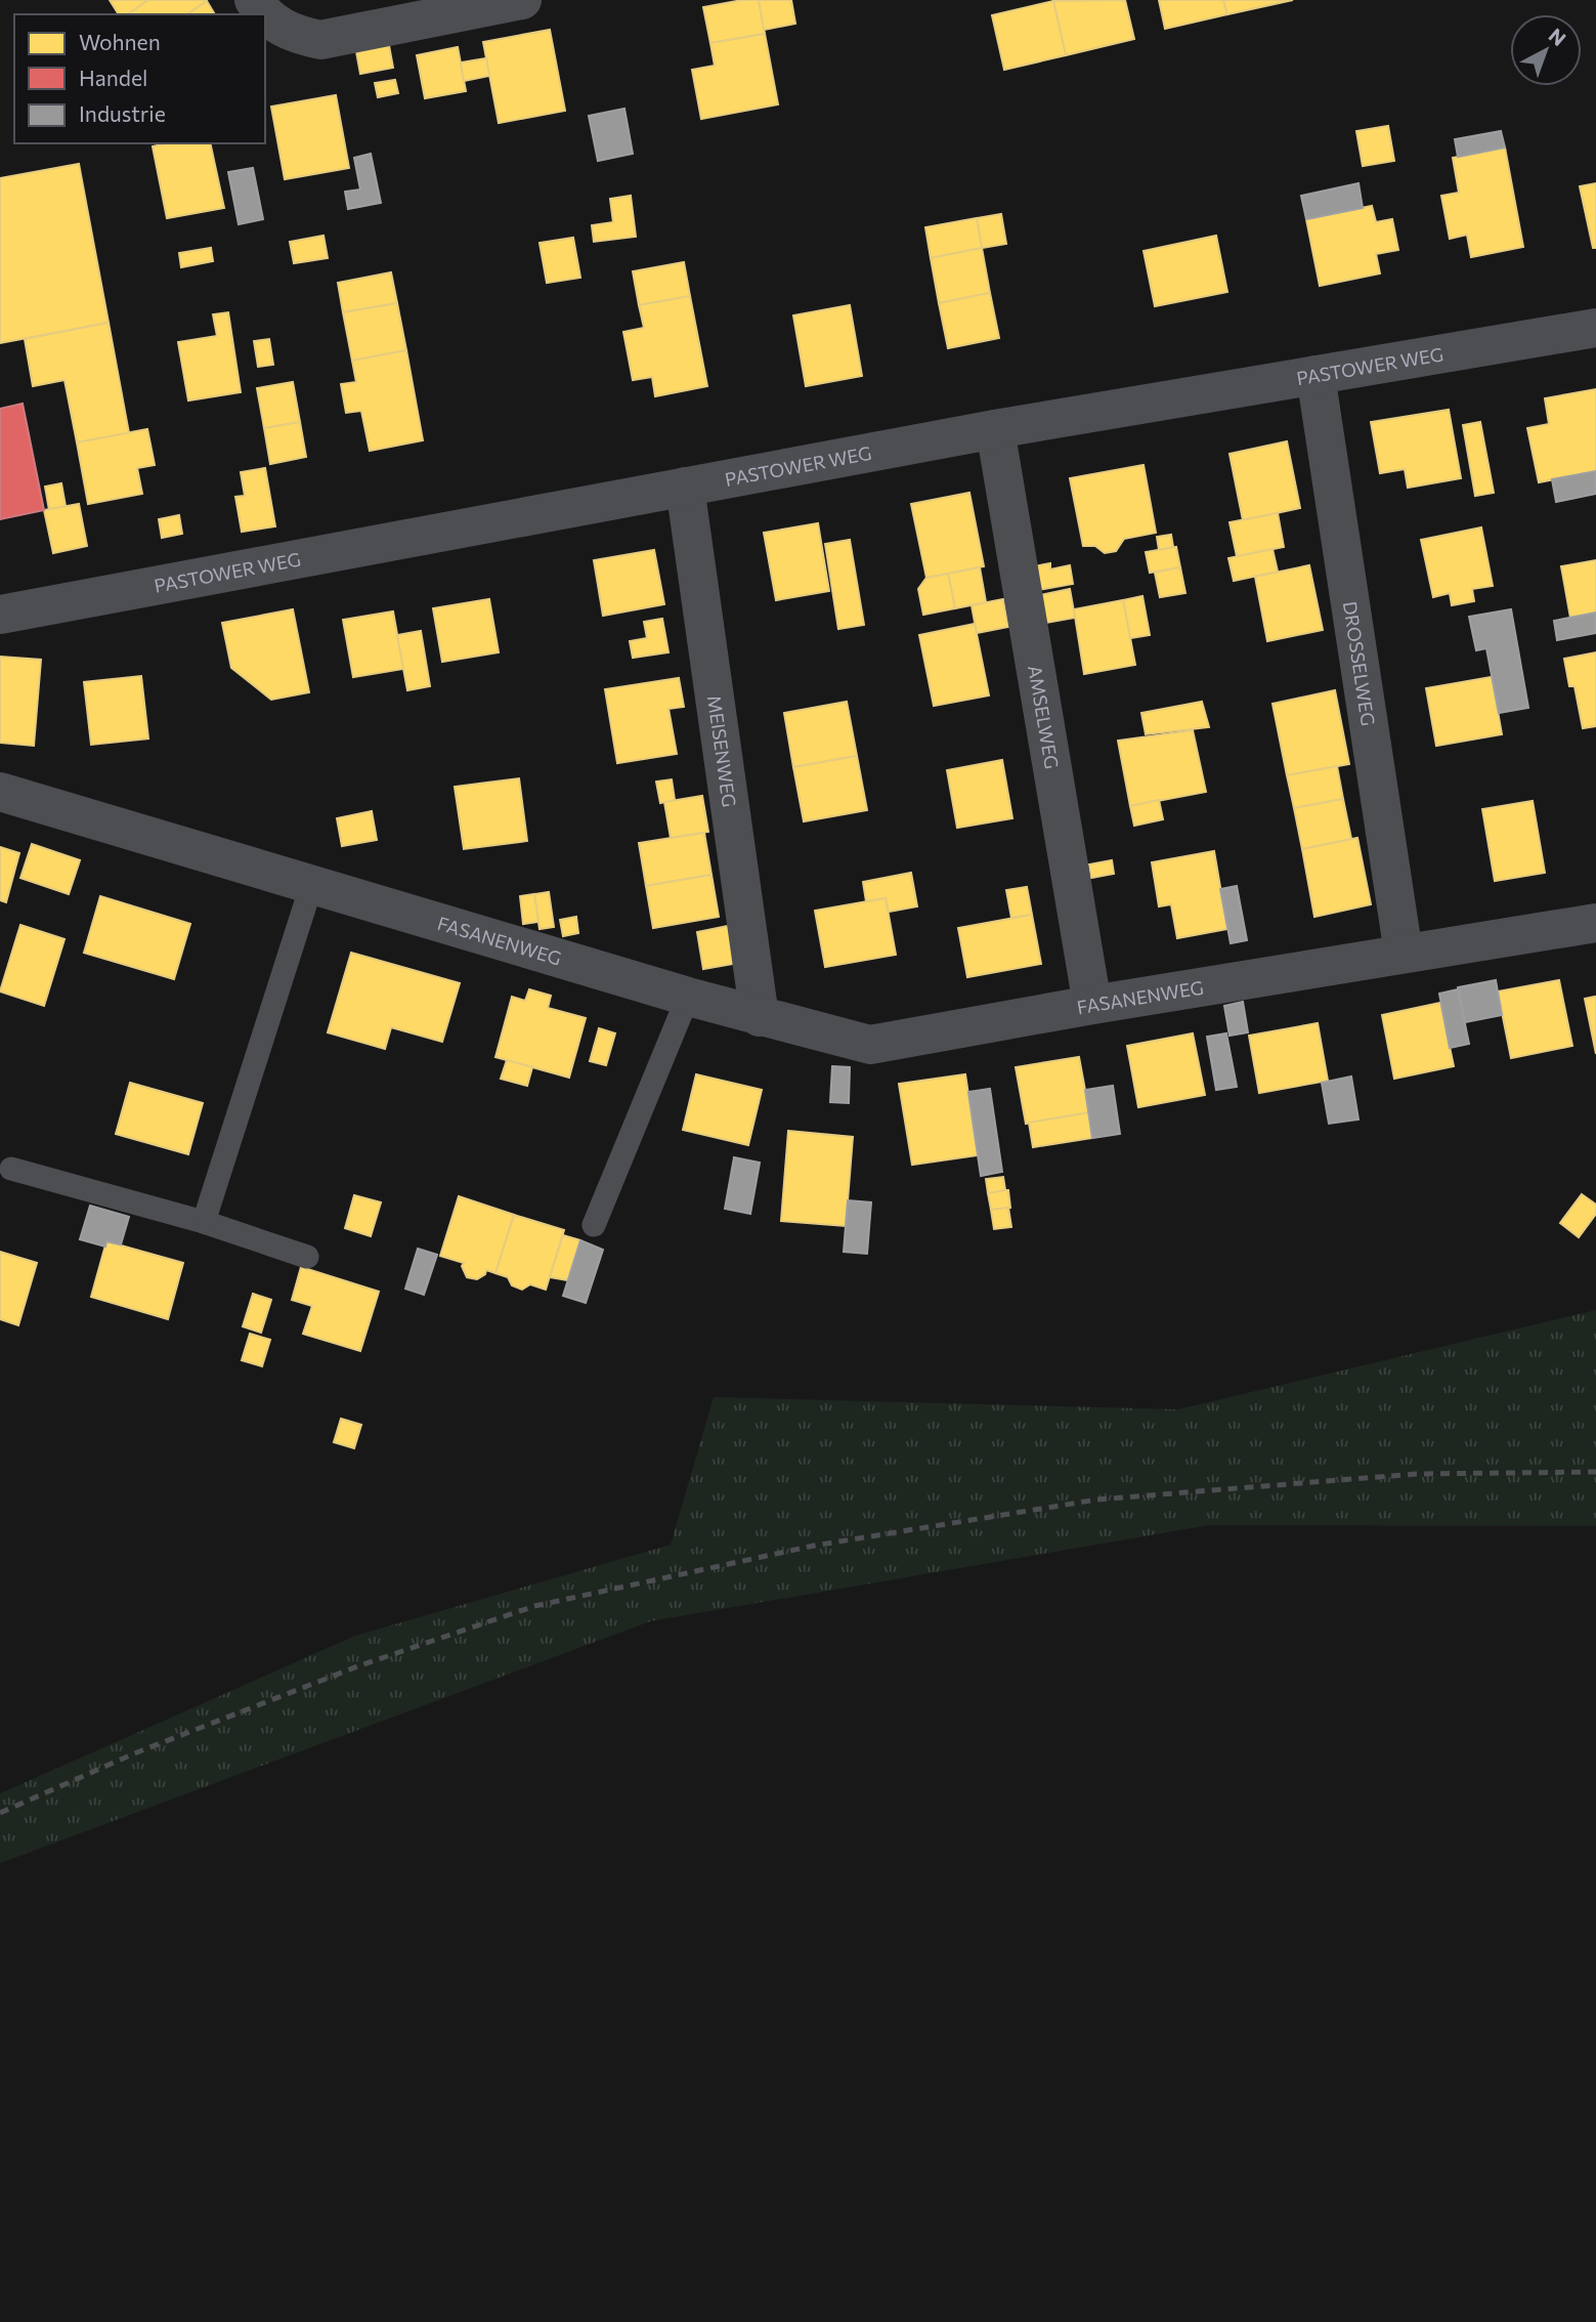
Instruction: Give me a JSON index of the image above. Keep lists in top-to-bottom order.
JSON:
{
  "streets": {
    "street": [
      "PASTOWER WEG",
      "DROSSELWEG",
      "AMSELWEG",
      "MEISENWEG",
      "FASANENWEG"
    ]
  },
  "crossings": [
    ["PASTOWER WEG", "DROSSELWEG"],
    ["PASTOWER WEG", "AMSELWEG"],
    ["PASTOWER WEG", "MEISENWEG"],
    ["DROSSELWEG", "FASANENWEG"],
    ["AMSELWEG", "FASANENWEG"],
    ["MEISENWEG", "FASANENWEG"]
  ],
  "legend": ["Wohnen", "Handel", "Industrie"],
  "north": "top right"
}
